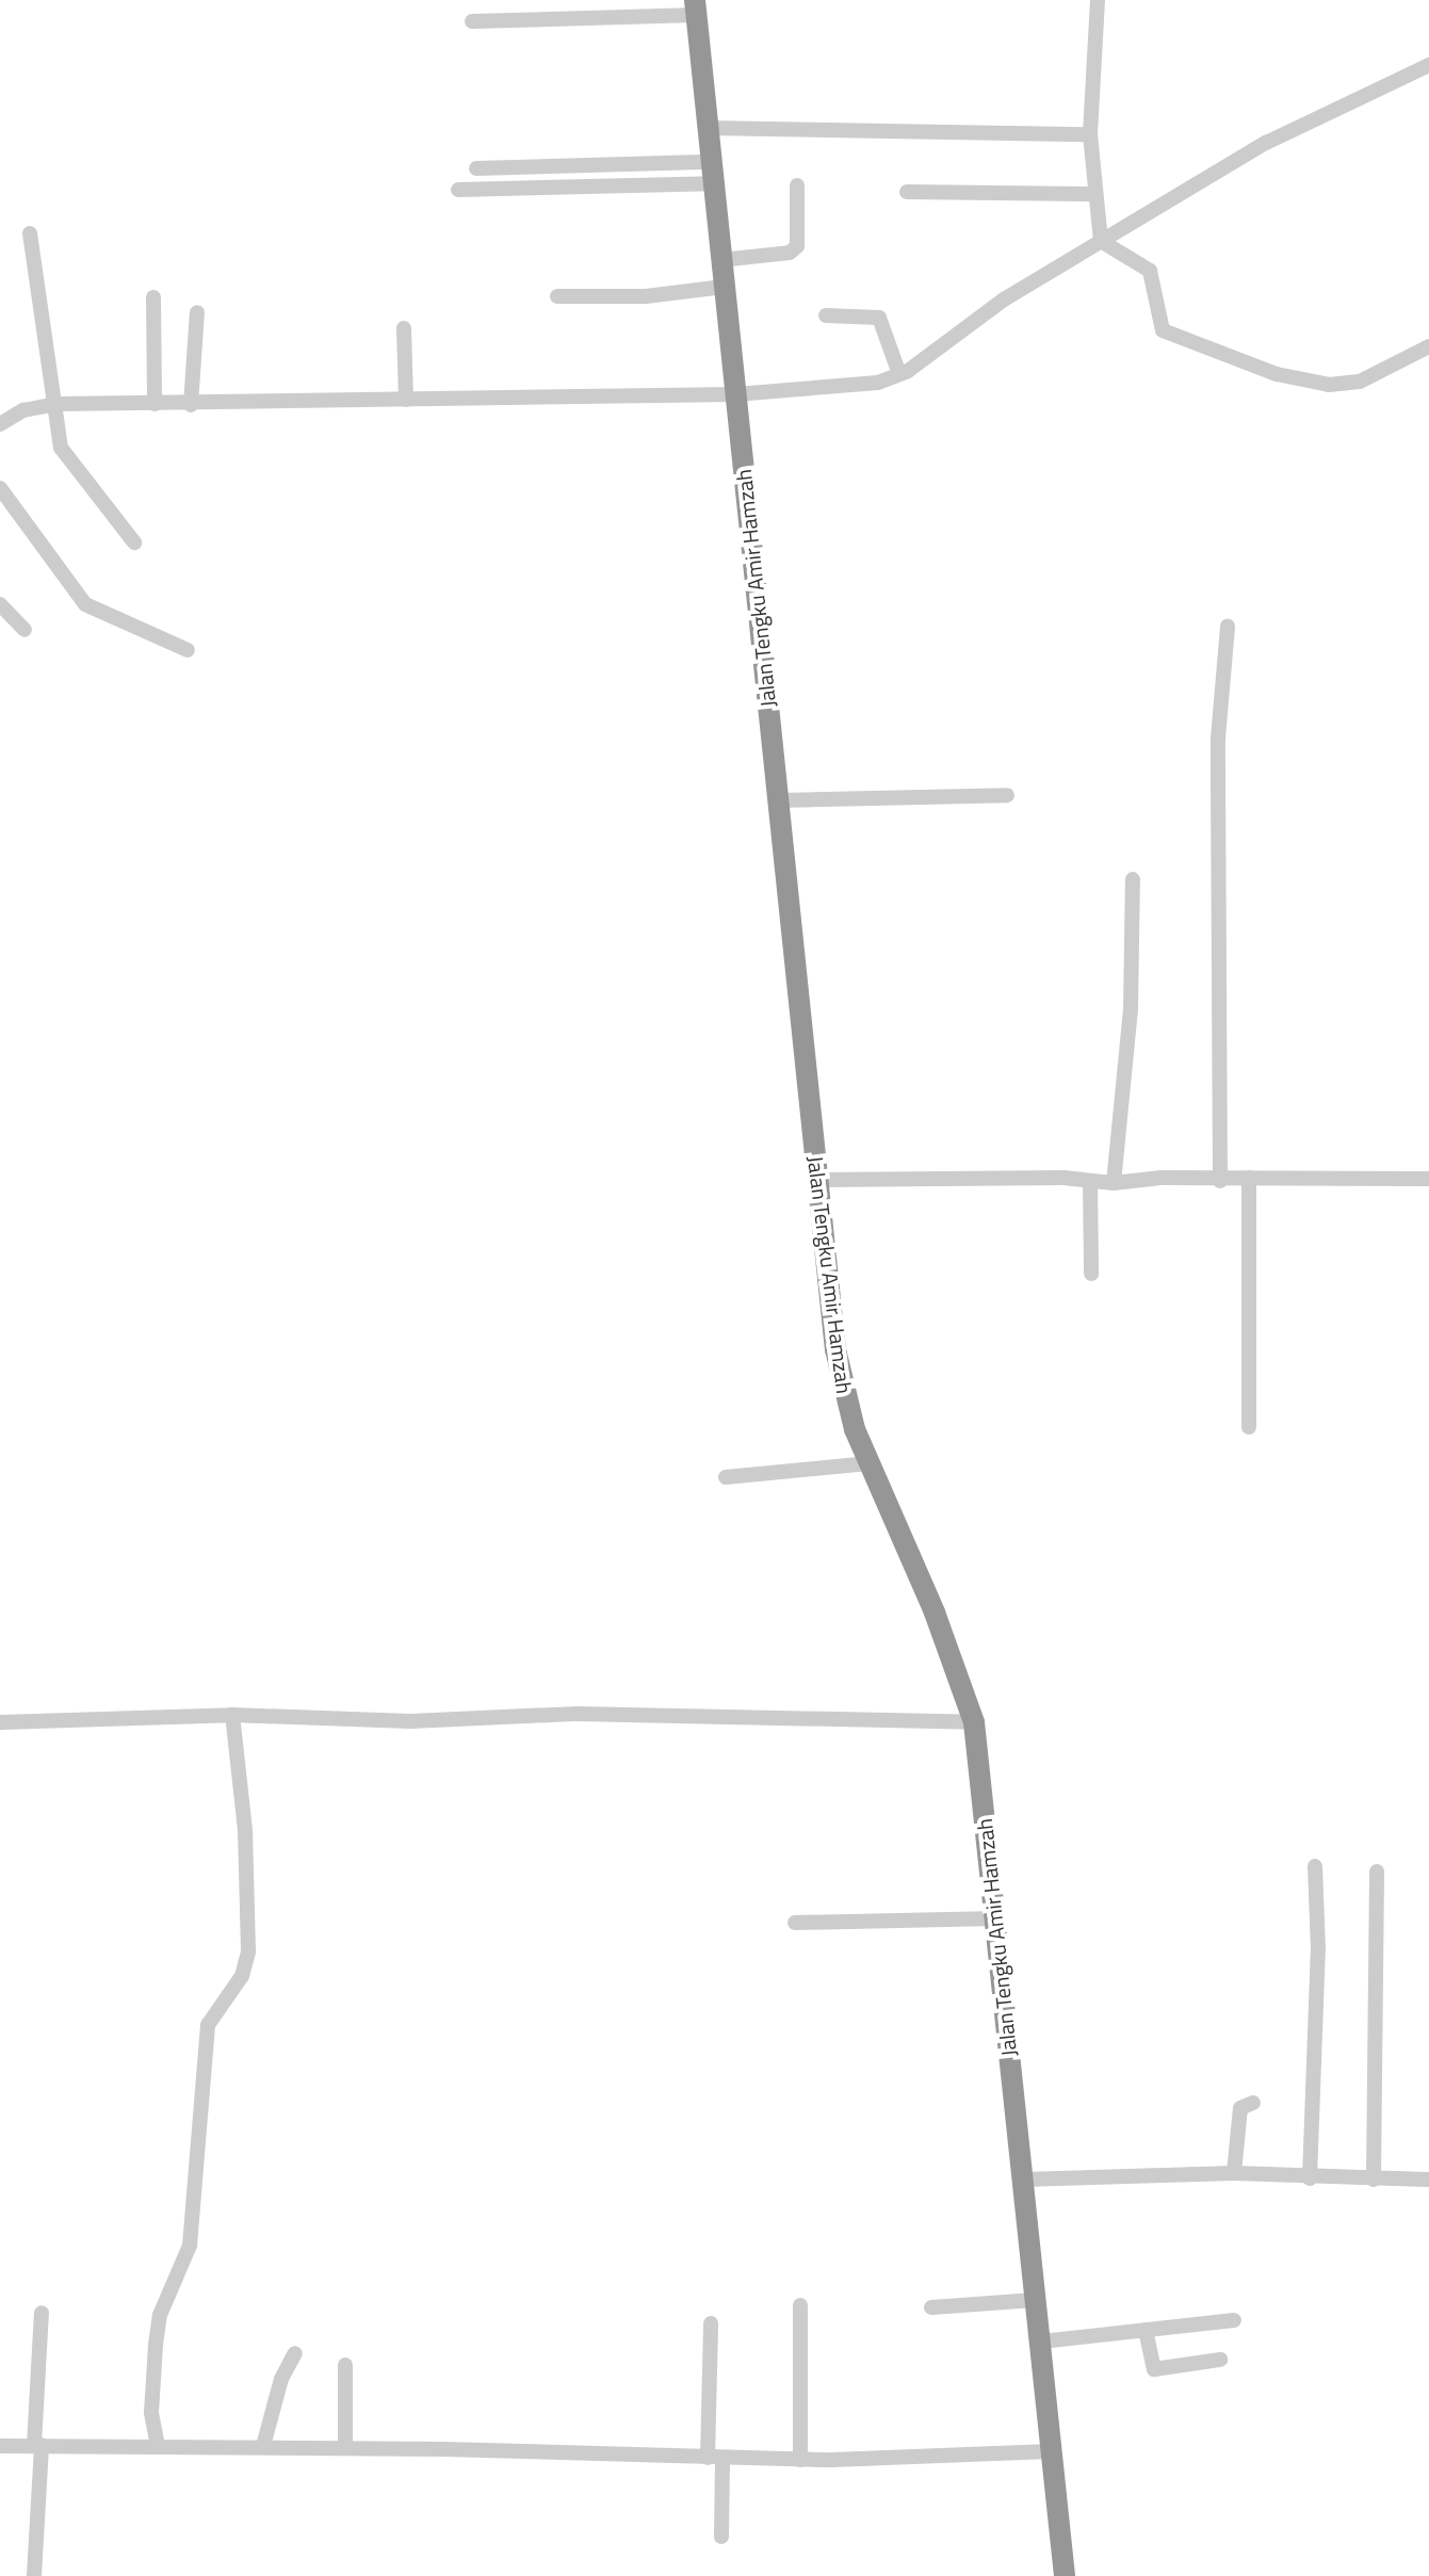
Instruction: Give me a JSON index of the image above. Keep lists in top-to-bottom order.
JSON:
{
  "streets": {
    "highway": ["Jalan Tengku Amir Hamzah"]
  }
}
